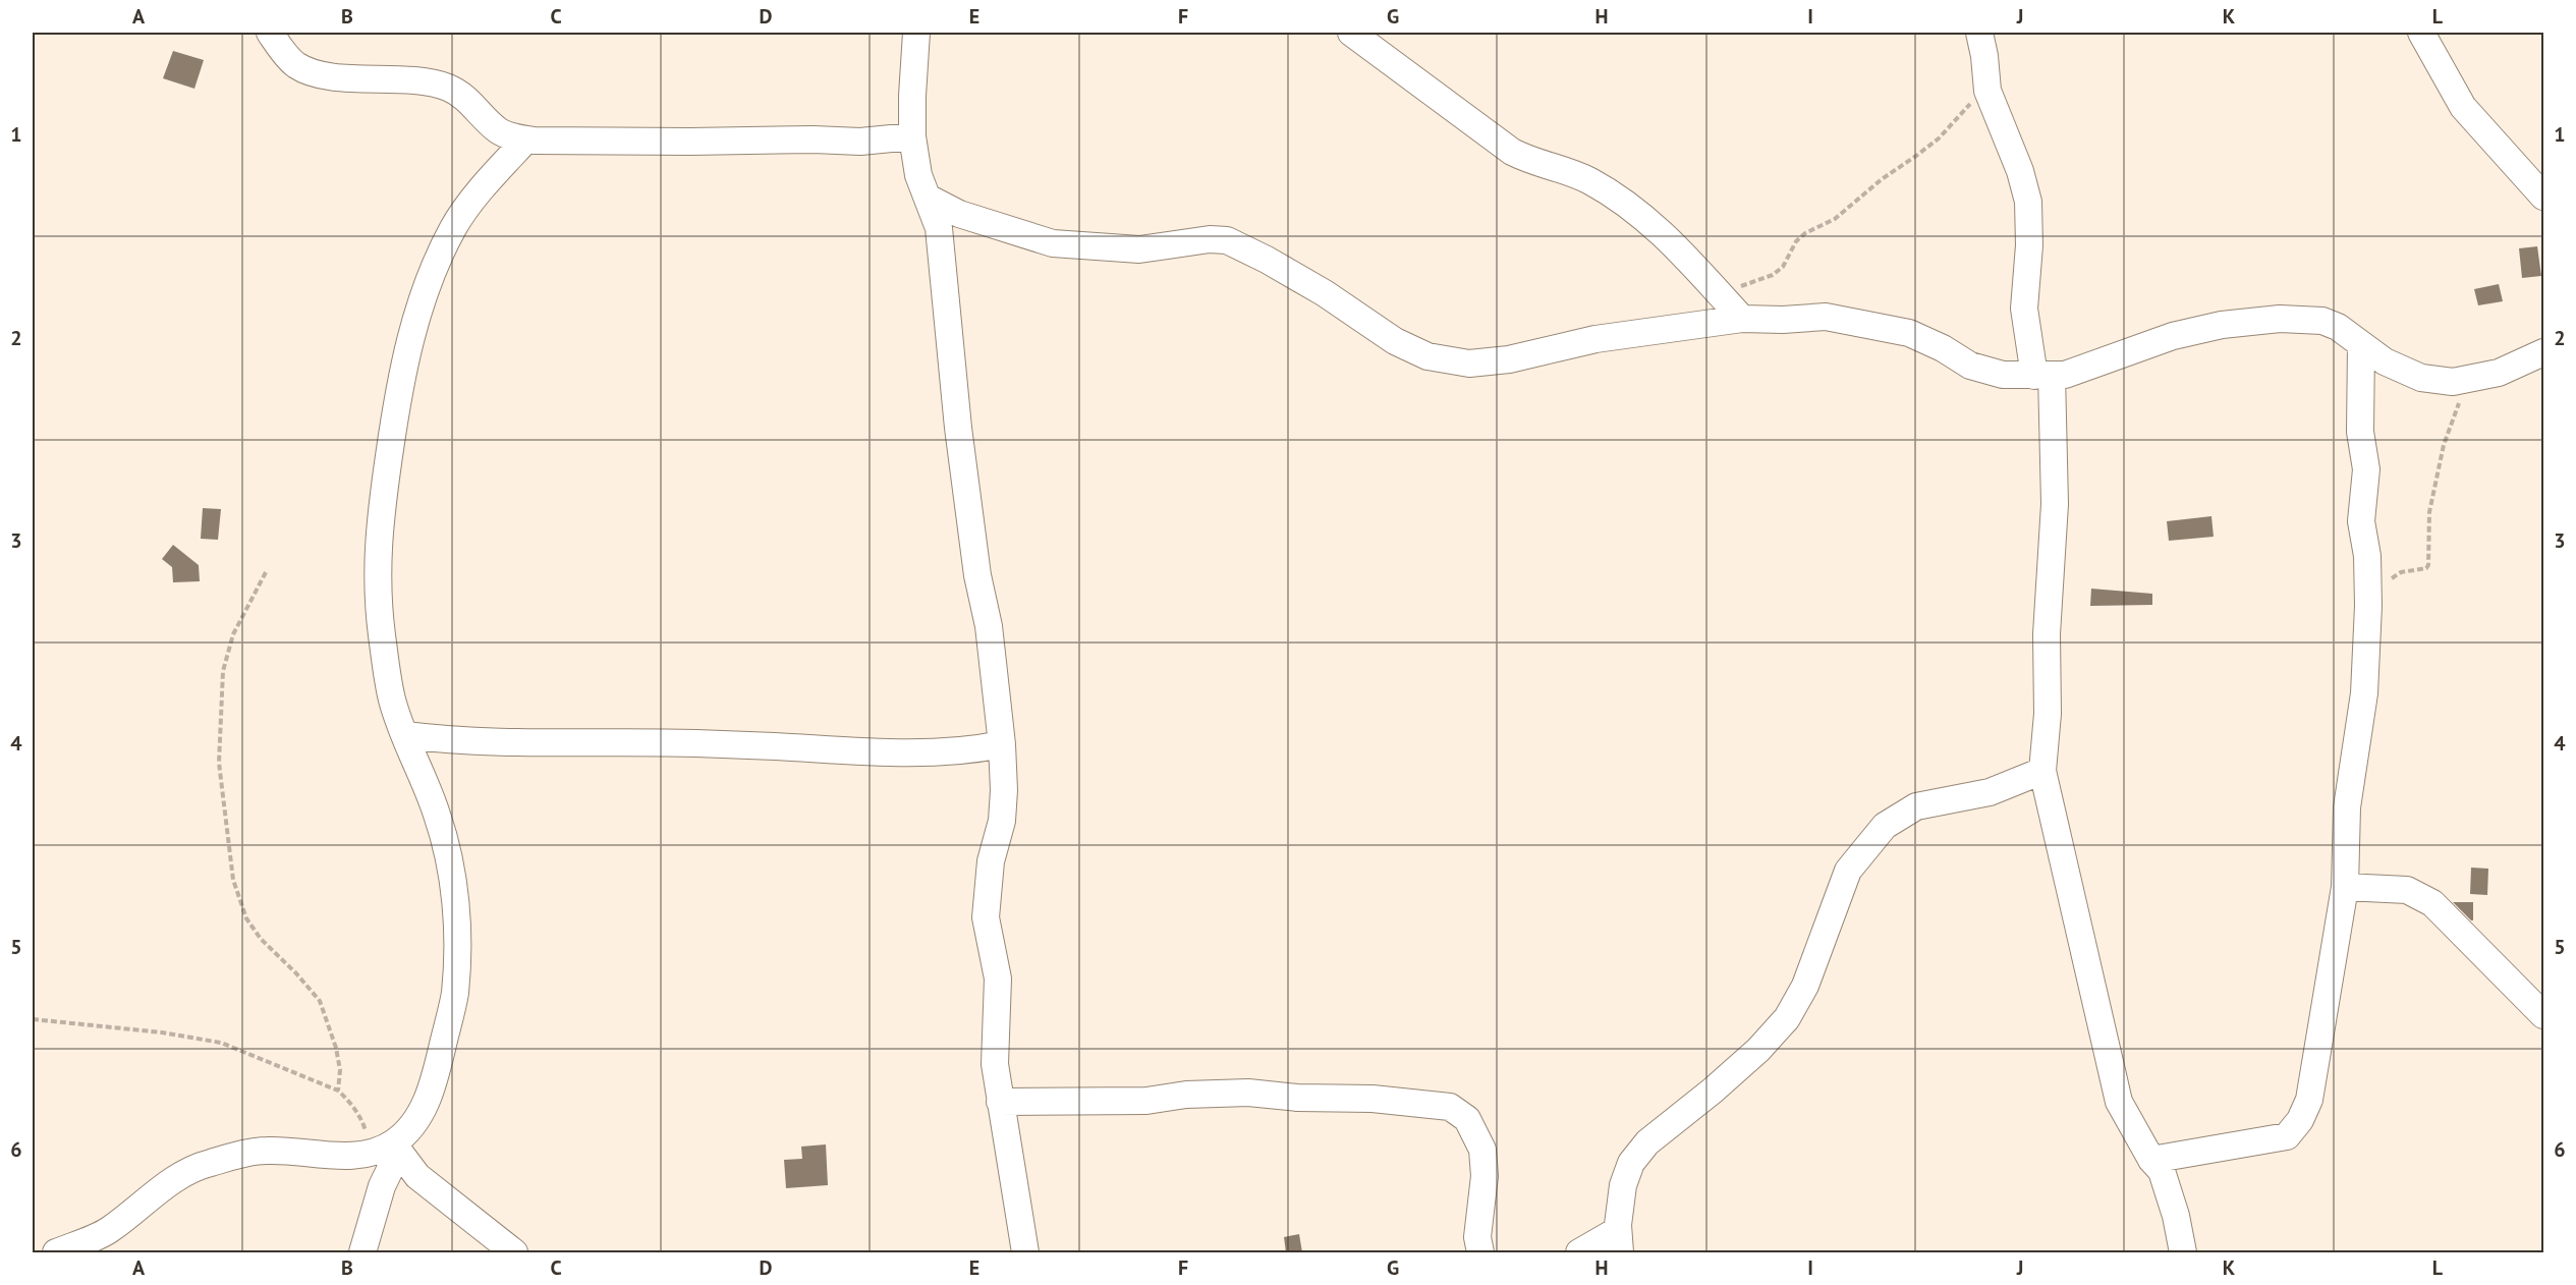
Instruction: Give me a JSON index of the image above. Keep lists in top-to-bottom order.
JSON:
{
  "grid": {
    "columns": [
      "A",
      "B",
      "C",
      "D",
      "E",
      "F",
      "G",
      "H",
      "I",
      "J",
      "K",
      "L"
    ],
    "rows": [
      "1",
      "2",
      "3",
      "4",
      "5",
      "6"
    ]
  }
}
